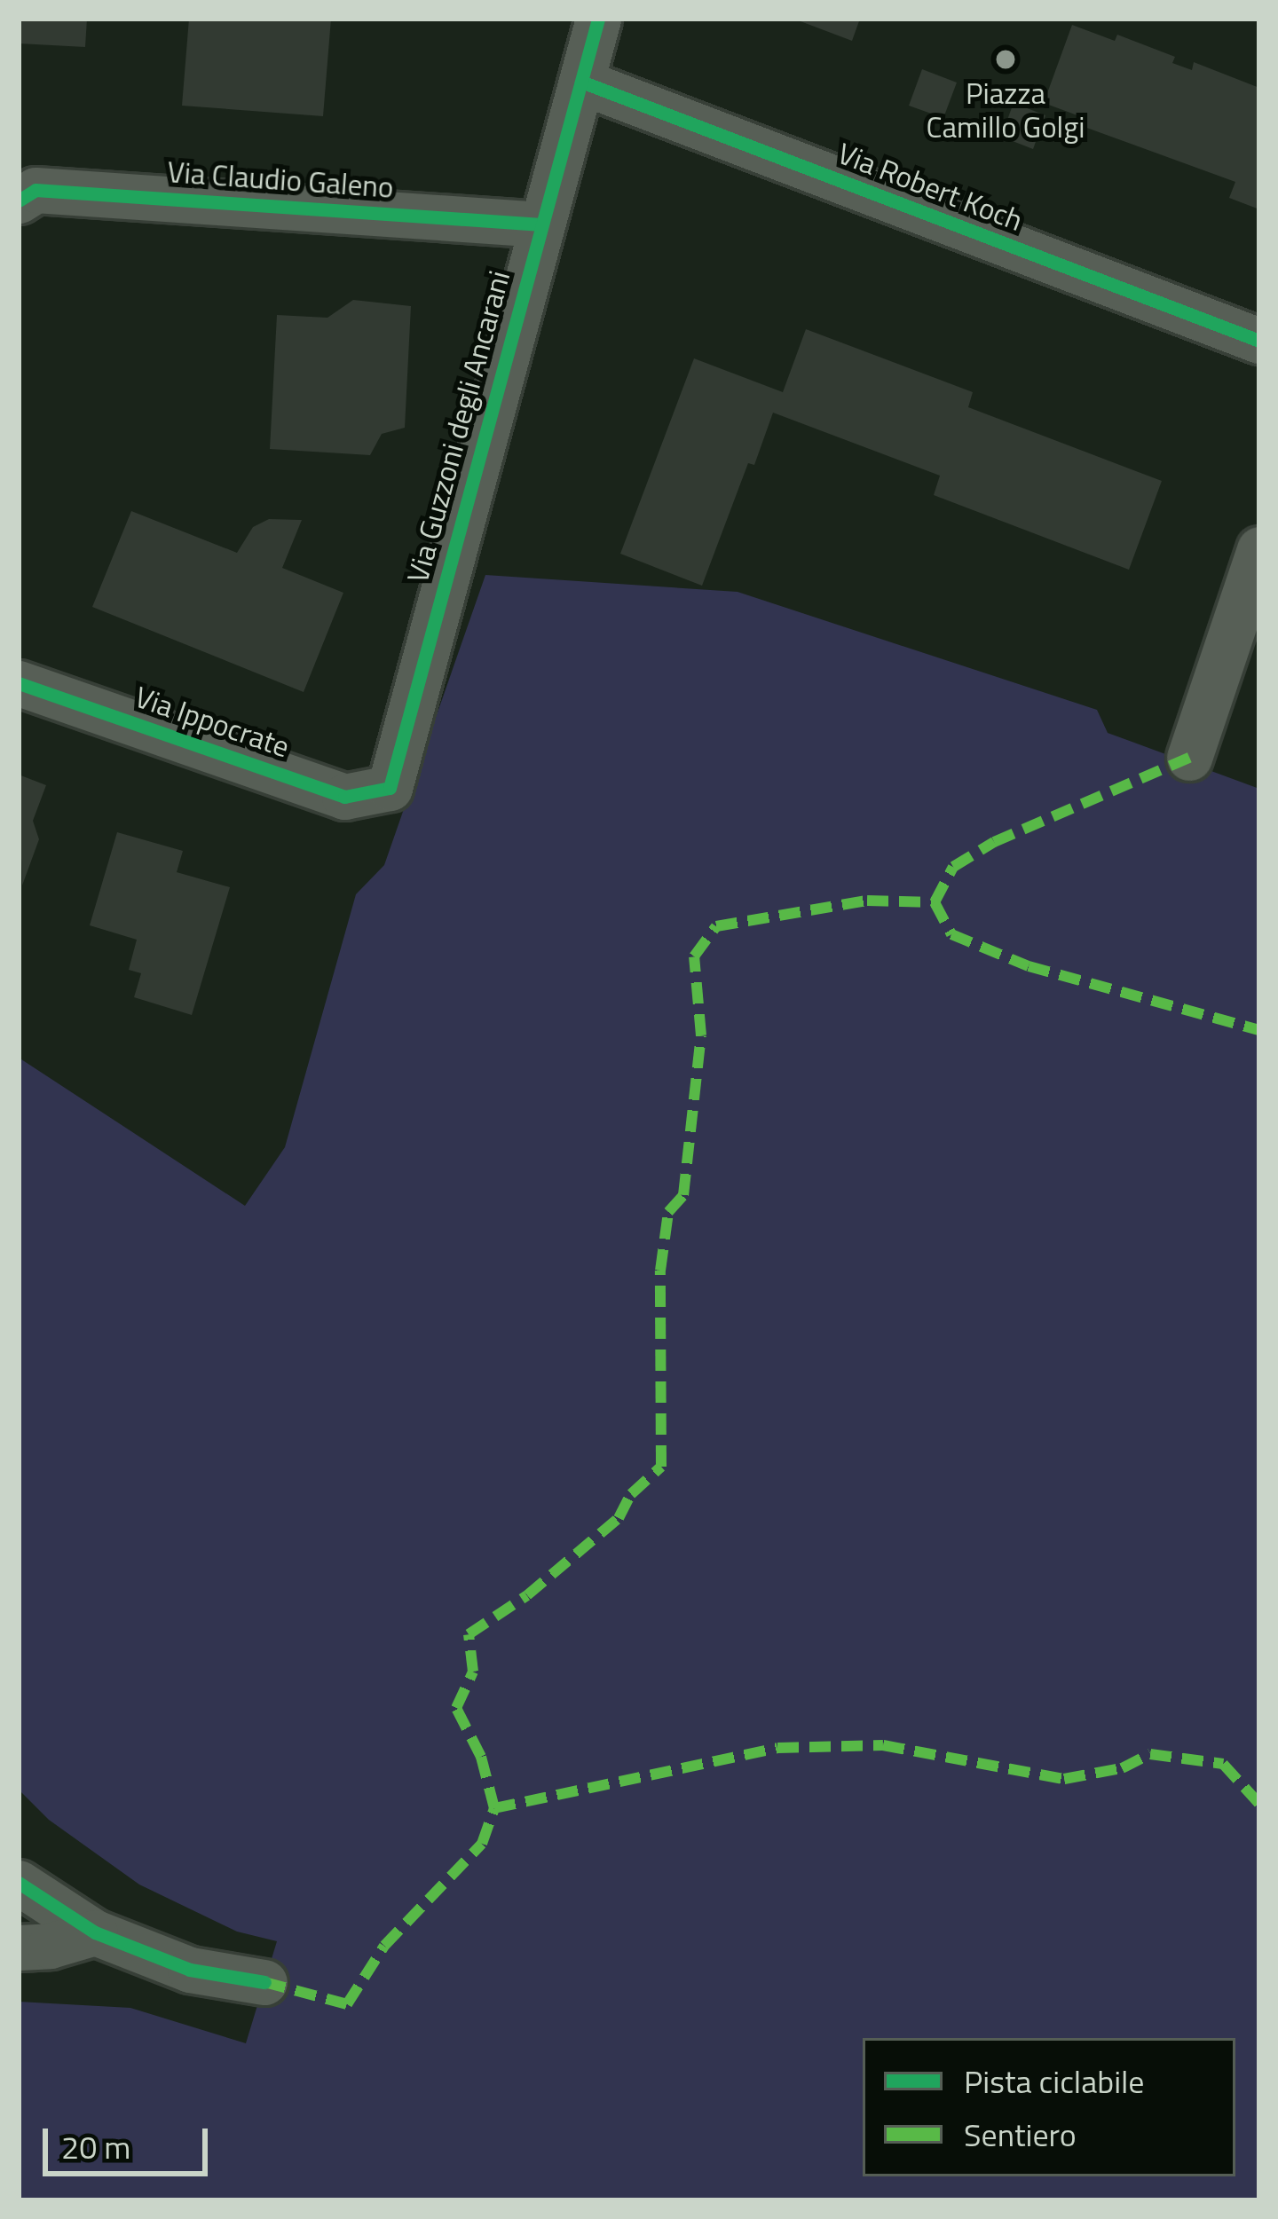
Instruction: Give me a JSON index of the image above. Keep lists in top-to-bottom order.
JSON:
{
  "streets": {
    "street": [
      "Via Claudio Galeno",
      "Via Robert Koch",
      "Via Guzzoni degli Ancarani",
      "Via Ippocrate"
    ]
  },
  "crossings": [
    ["Via Claudio Galeno", "Via Guzzoni degli Ancarani"],
    ["Via Robert Koch", "Via Guzzoni degli Ancarani"],
    ["Via Guzzoni degli Ancarani", "Via Ippocrate"]
  ],
  "places": ["Piazza Camillo Golgi"],
  "legend": ["Pista ciclabile", "Sentiero"],
  "scale_bar": "20 m"
}
